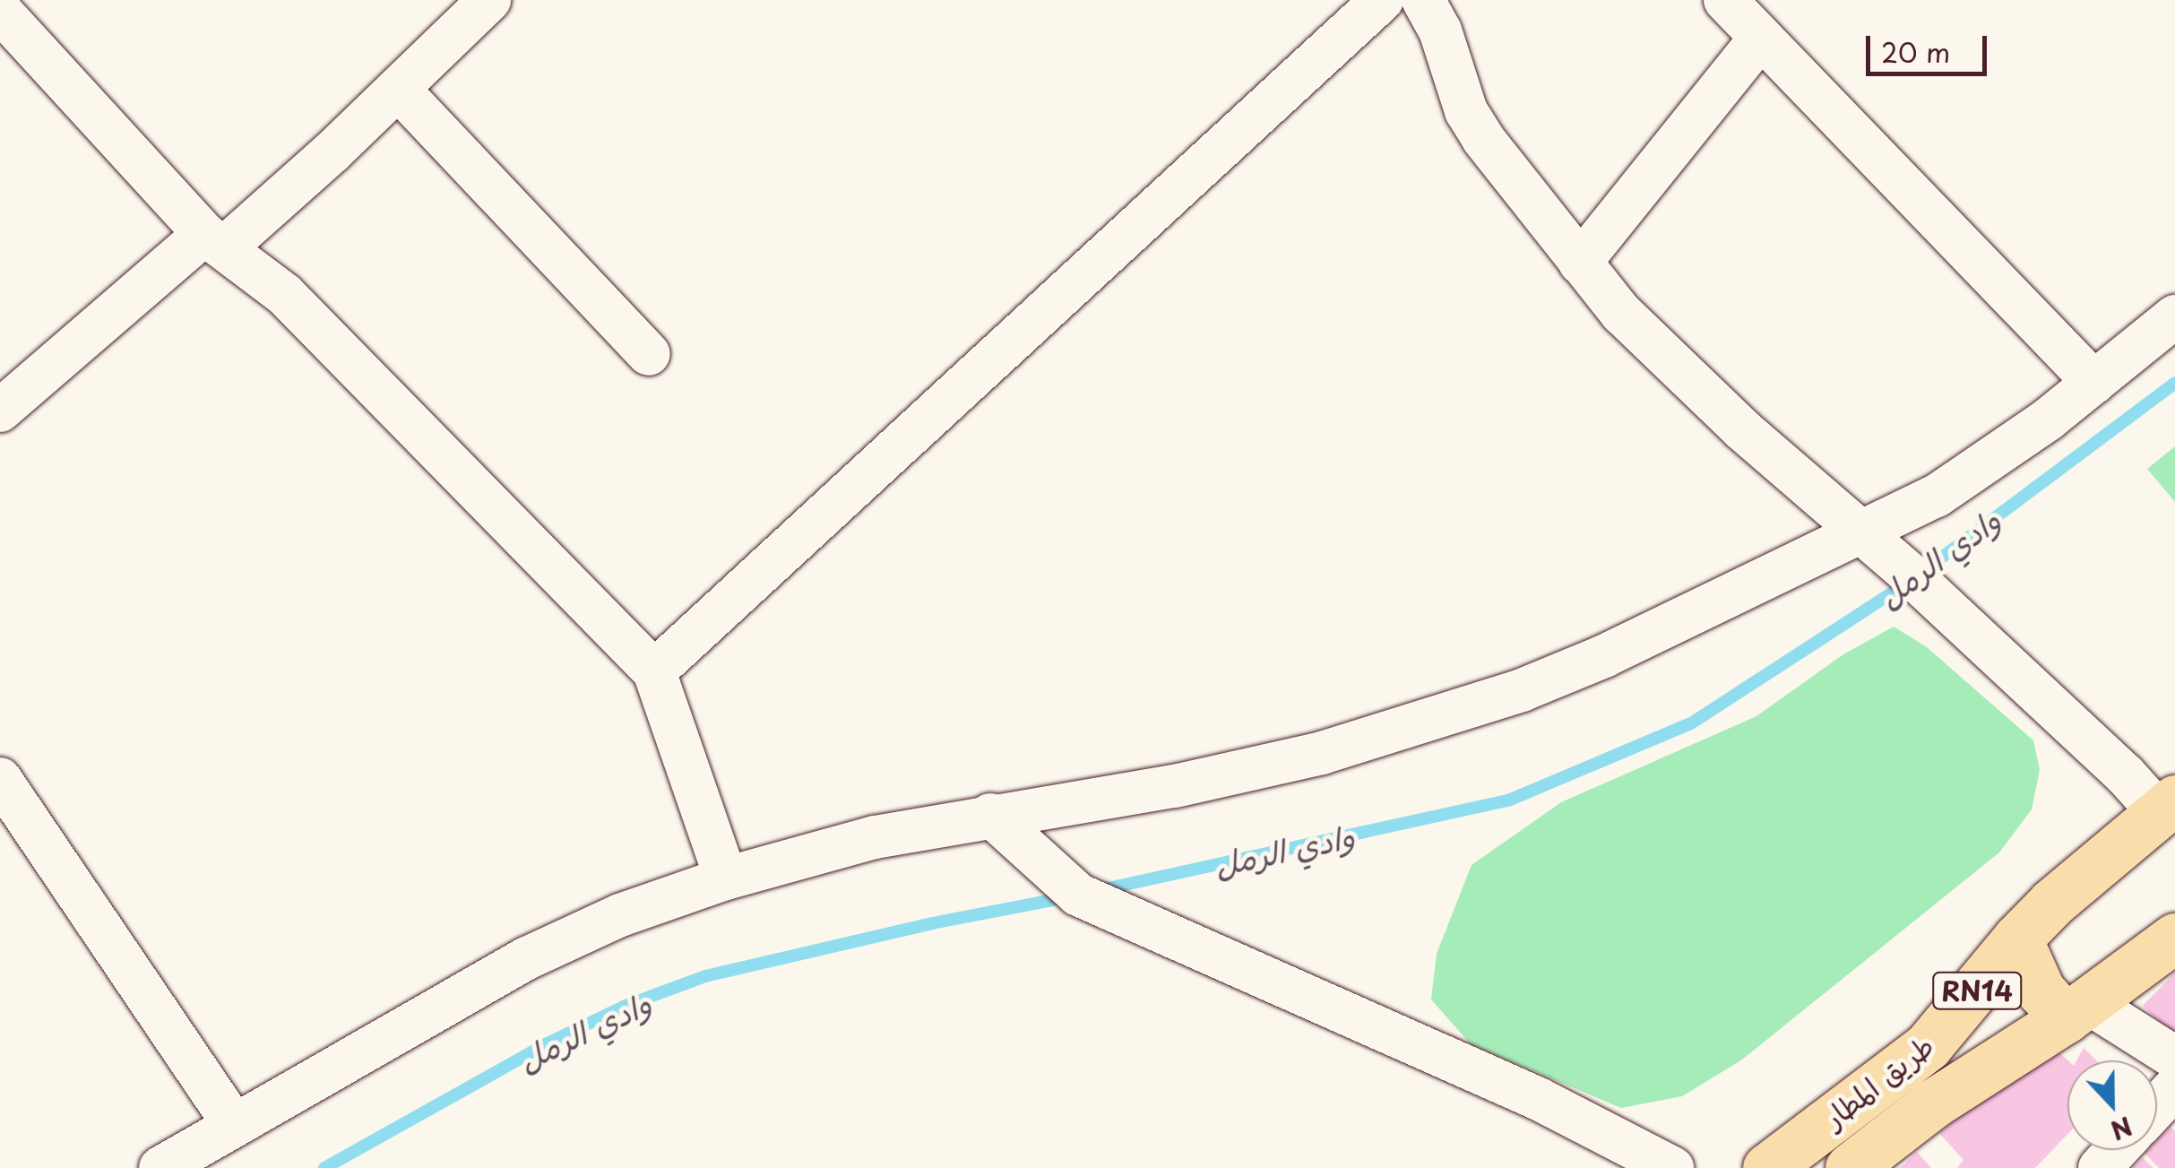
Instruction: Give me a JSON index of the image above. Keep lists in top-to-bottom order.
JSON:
{
  "streets": {
    "main road": ["RN14", "طريق المطار"]
  },
  "water": ["وادي الرمل"],
  "scale_bar": "20 m",
  "north": "bottom"
}
